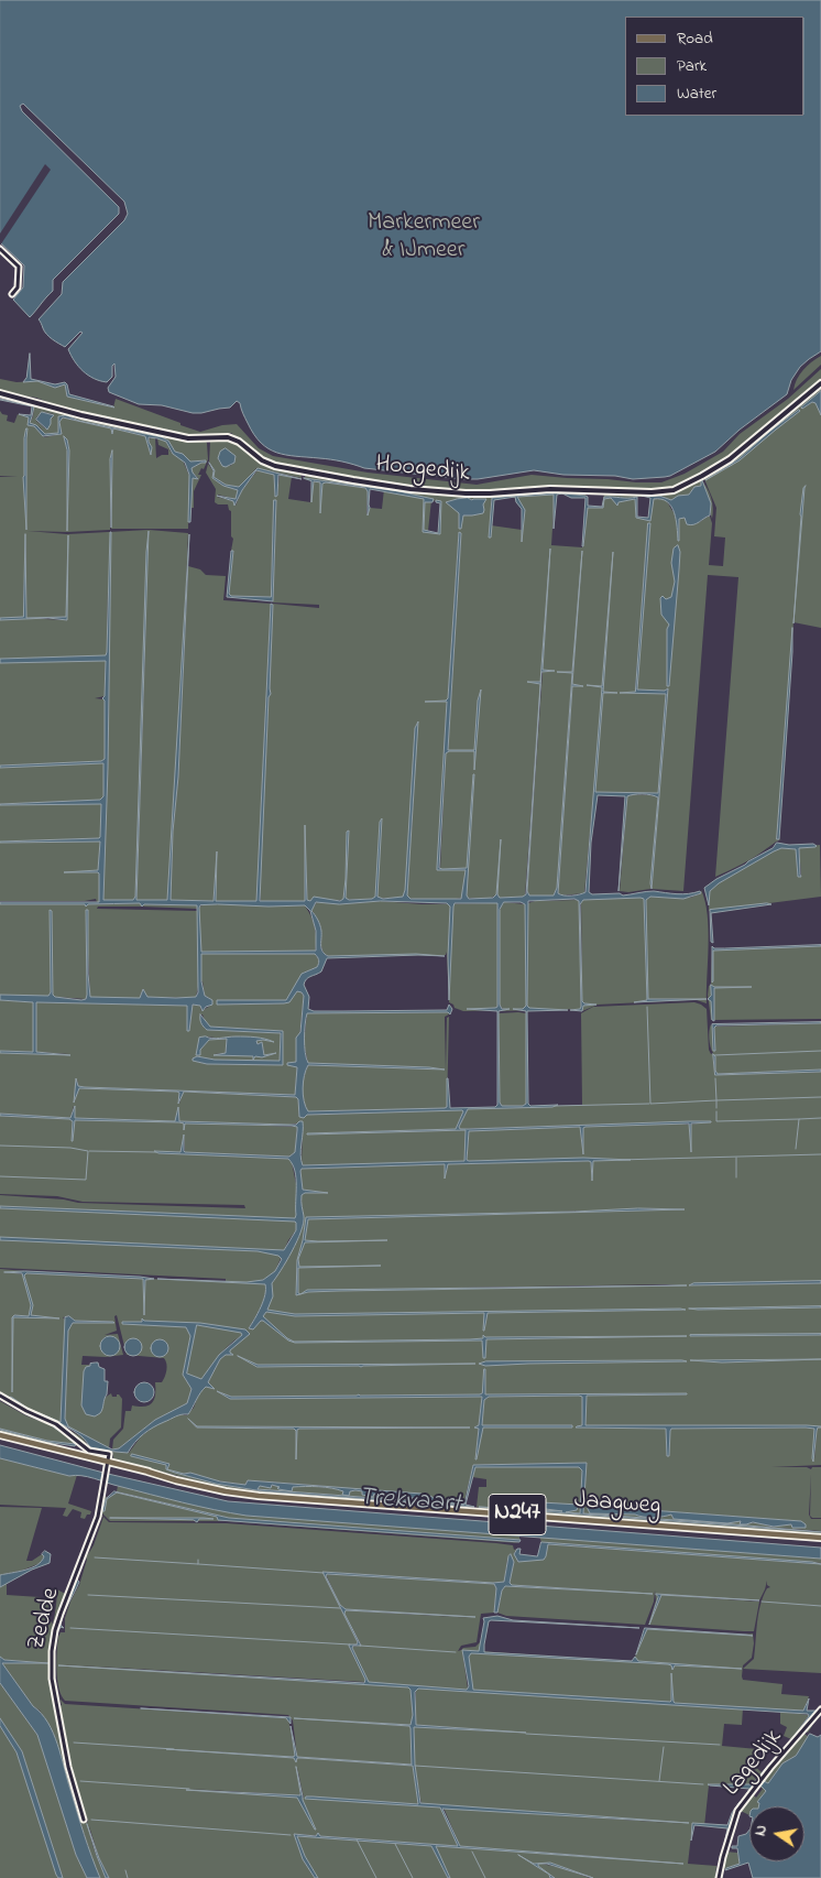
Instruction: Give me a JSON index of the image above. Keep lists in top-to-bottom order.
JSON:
{
  "streets": {
    "main road": ["Jaagweg", "N247"],
    "street": ["Hoogedijk", "Zedde", "Lagedijk"]
  },
  "crossings": [
    ["Jaagweg", "N247"],
    ["Jaagweg", "Zedde"],
    ["N247", "Zedde"]
  ],
  "water": ["Trekvaart"],
  "parks": ["Markermeer & IJmeer"],
  "legend": ["Road", "Park", "Water"],
  "north": "left"
}
